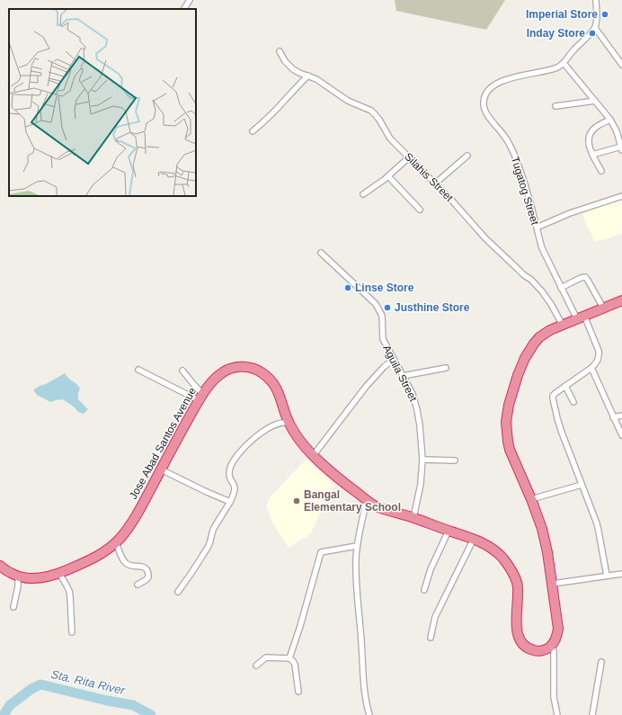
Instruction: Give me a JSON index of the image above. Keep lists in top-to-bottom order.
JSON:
{
  "streets": {
    "highway": ["Jose Abad Santos Avenue"],
    "street": ["Silahis Street", "Tugatog Street", "Aguila Street"]
  },
  "crossings": [
    ["Aguila Street", "Jose Abad Santos Avenue"]
  ],
  "water": ["Sta. Rita River"],
  "places": [
    "Imperial Store",
    "Inday Store",
    "Linse Store",
    "Justhine Store",
    "Bangal Elementary School"
  ]
}
